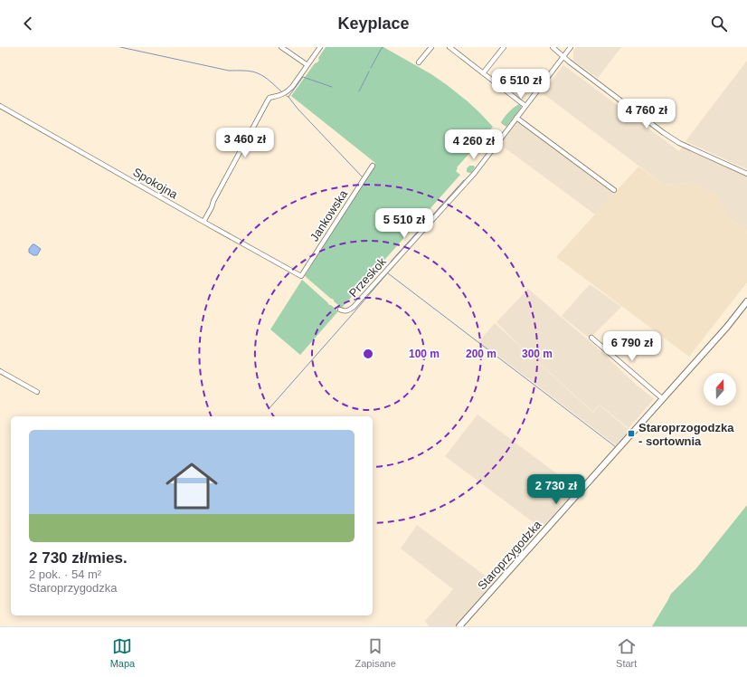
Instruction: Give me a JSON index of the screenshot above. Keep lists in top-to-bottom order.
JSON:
{
  "streets": {
    "street": [
      "Spokojna",
      "Jankowska",
      "Przeskok",
      "Staroprzygodzka"
    ]
  },
  "crossings": [
    ["Spokojna", "Jankowska"]
  ],
  "places": {
    "transit": ["Staroprzogodzka - sortownia"]
  },
  "north": "top",
  "page": {
    "header": "Keyplace",
    "price": [
      "6 510 zł",
      "4 760 zł",
      "3 460 zł",
      "4 260 zł",
      "5 510 zł",
      "6 790 zł",
      "2 730 zł"
    ],
    "list": [
      {
        "name": "2 730 zł/mies.",
        "note": "2 pok. · 54 m² · Staroprzygodzka"
      }
    ],
    "tabs": ["Mapa", "Zapisane", "Start"]
  },
  "rings": ["100 m", "200 m", "300 m"]
}
